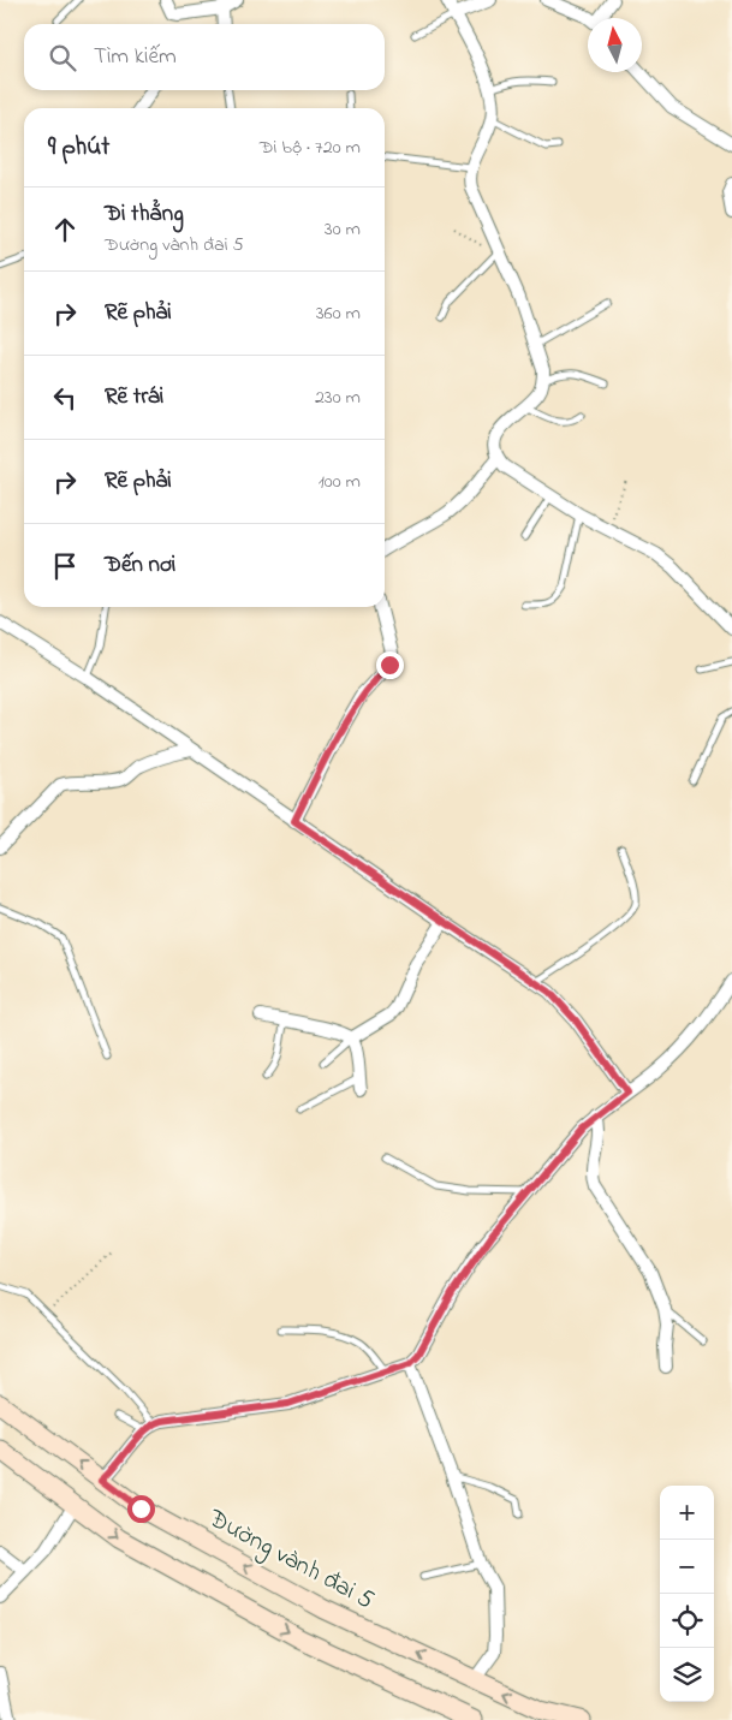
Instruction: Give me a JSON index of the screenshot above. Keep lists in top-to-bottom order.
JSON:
{
  "streets": {
    "main road": ["Đường vành đai 5"]
  },
  "north": "top",
  "page": {
    "search": "Tìm kiếm",
    "heading": ["9 phút", "Đi bộ · 720 m"],
    "list": [
      ["Đi thẳng", "Đường vành đai 5", "30 m"],
      ["Rẽ phải", "360 m"],
      ["Rẽ trái", "230 m"],
      ["Rẽ phải", "100 m"],
      "Đến nơi"
    ],
    "map_buttons": ["+", "−"]
  }
}
